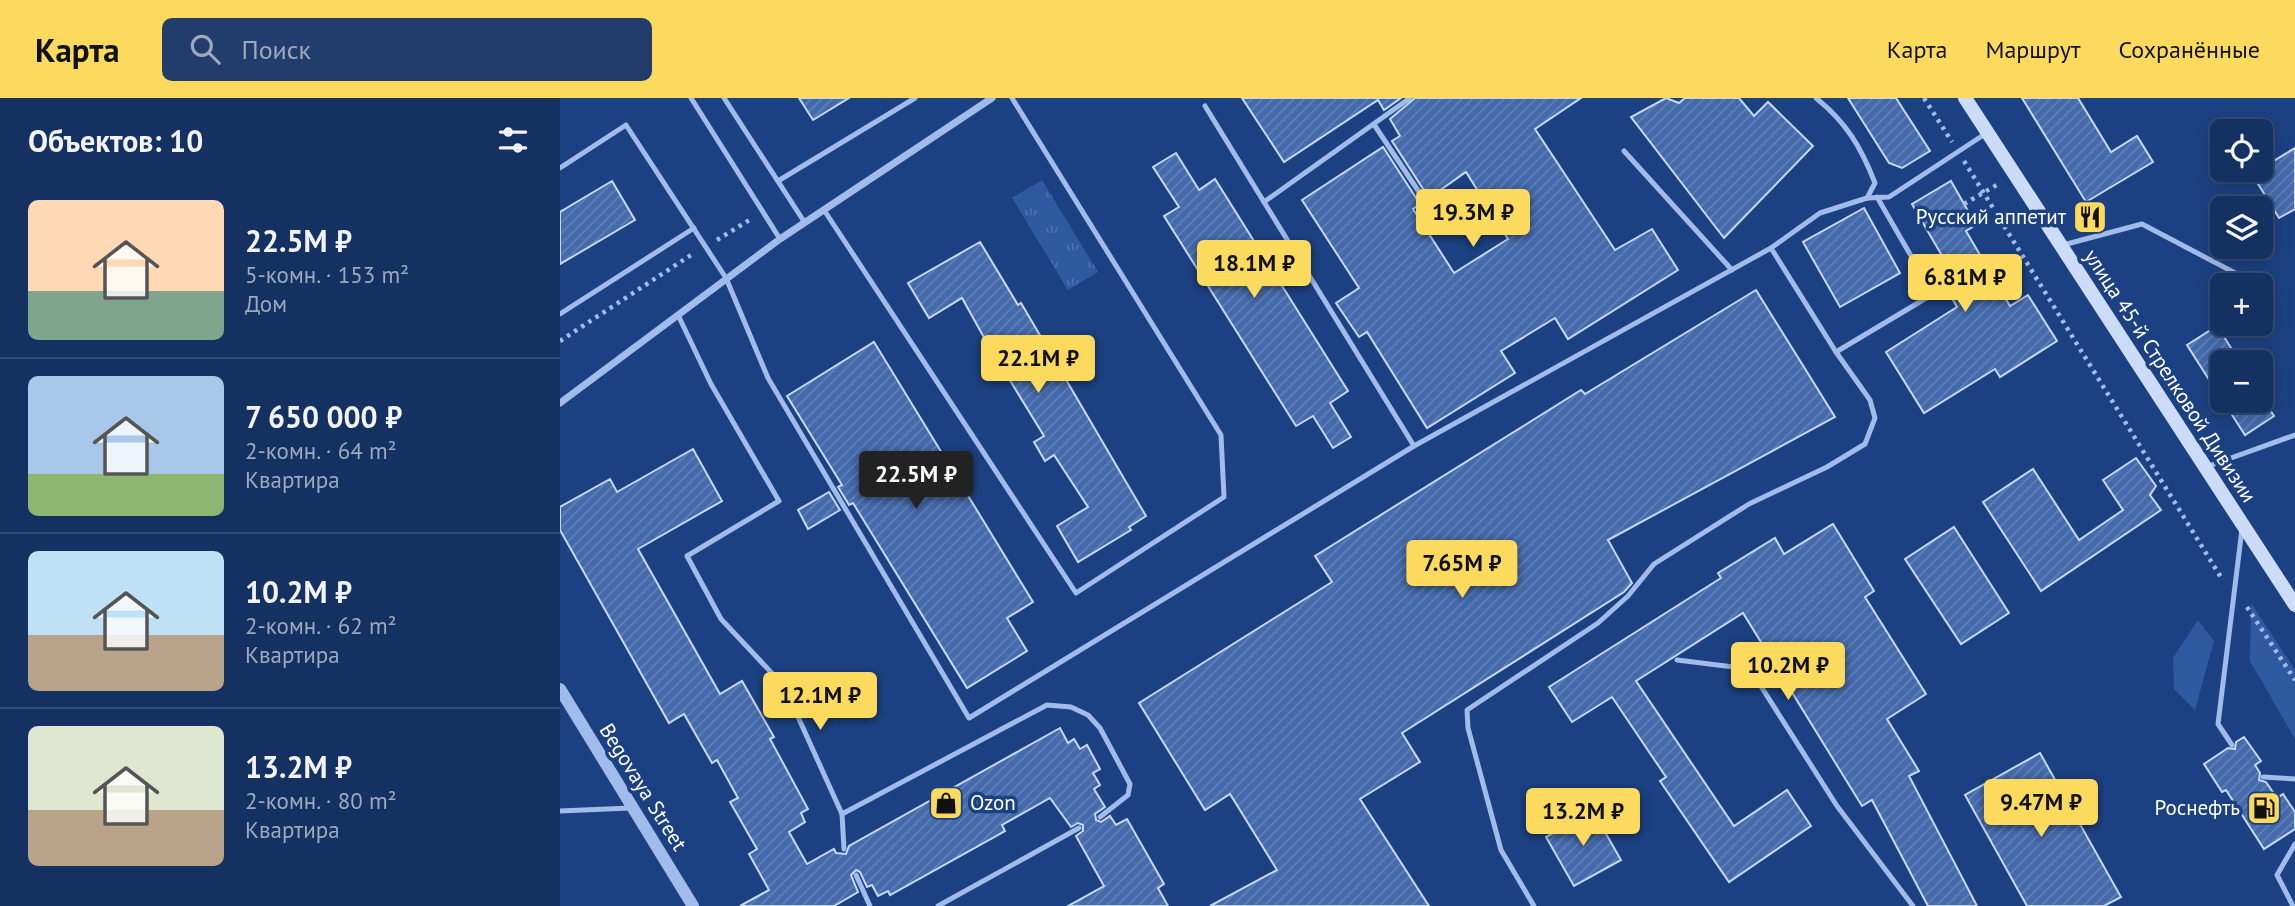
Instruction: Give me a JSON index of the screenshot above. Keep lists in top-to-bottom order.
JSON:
{
  "streets": {
    "main road": ["улица 45-й Стрелковой Дивизии"],
    "street": ["Begovaya Street"]
  },
  "places": {
    "restaurant": ["Русский аппетит"],
    "shop": ["Ozon"],
    "fuel station": ["Роснефть"]
  },
  "page": {
    "header": "Карта",
    "search": "Поиск",
    "nav": ["Карта", "Маршрут", "Сохранённые"],
    "heading": "Объектов: 10",
    "map_buttons": ["+", "−"],
    "list": [
      {
        "name": "22.5M ₽",
        "note": "5-комн. · 153 m² · Дом"
      },
      {
        "name": "7 650 000 ₽",
        "note": "2-комн. · 64 m² · Квартира"
      },
      {
        "name": "10.2M ₽",
        "note": "2-комн. · 62 m² · Квартира"
      },
      {
        "name": "13.2M ₽",
        "note": "2-комн. · 80 m² · Квартира"
      }
    ],
    "price": [
      "19.3M ₽",
      "18.1M ₽",
      "6.81M ₽",
      "22.1M ₽",
      "22.5M ₽",
      "7.65M ₽",
      "10.2M ₽",
      "12.1M ₽",
      "9.47M ₽",
      "13.2M ₽"
    ]
  }
}
